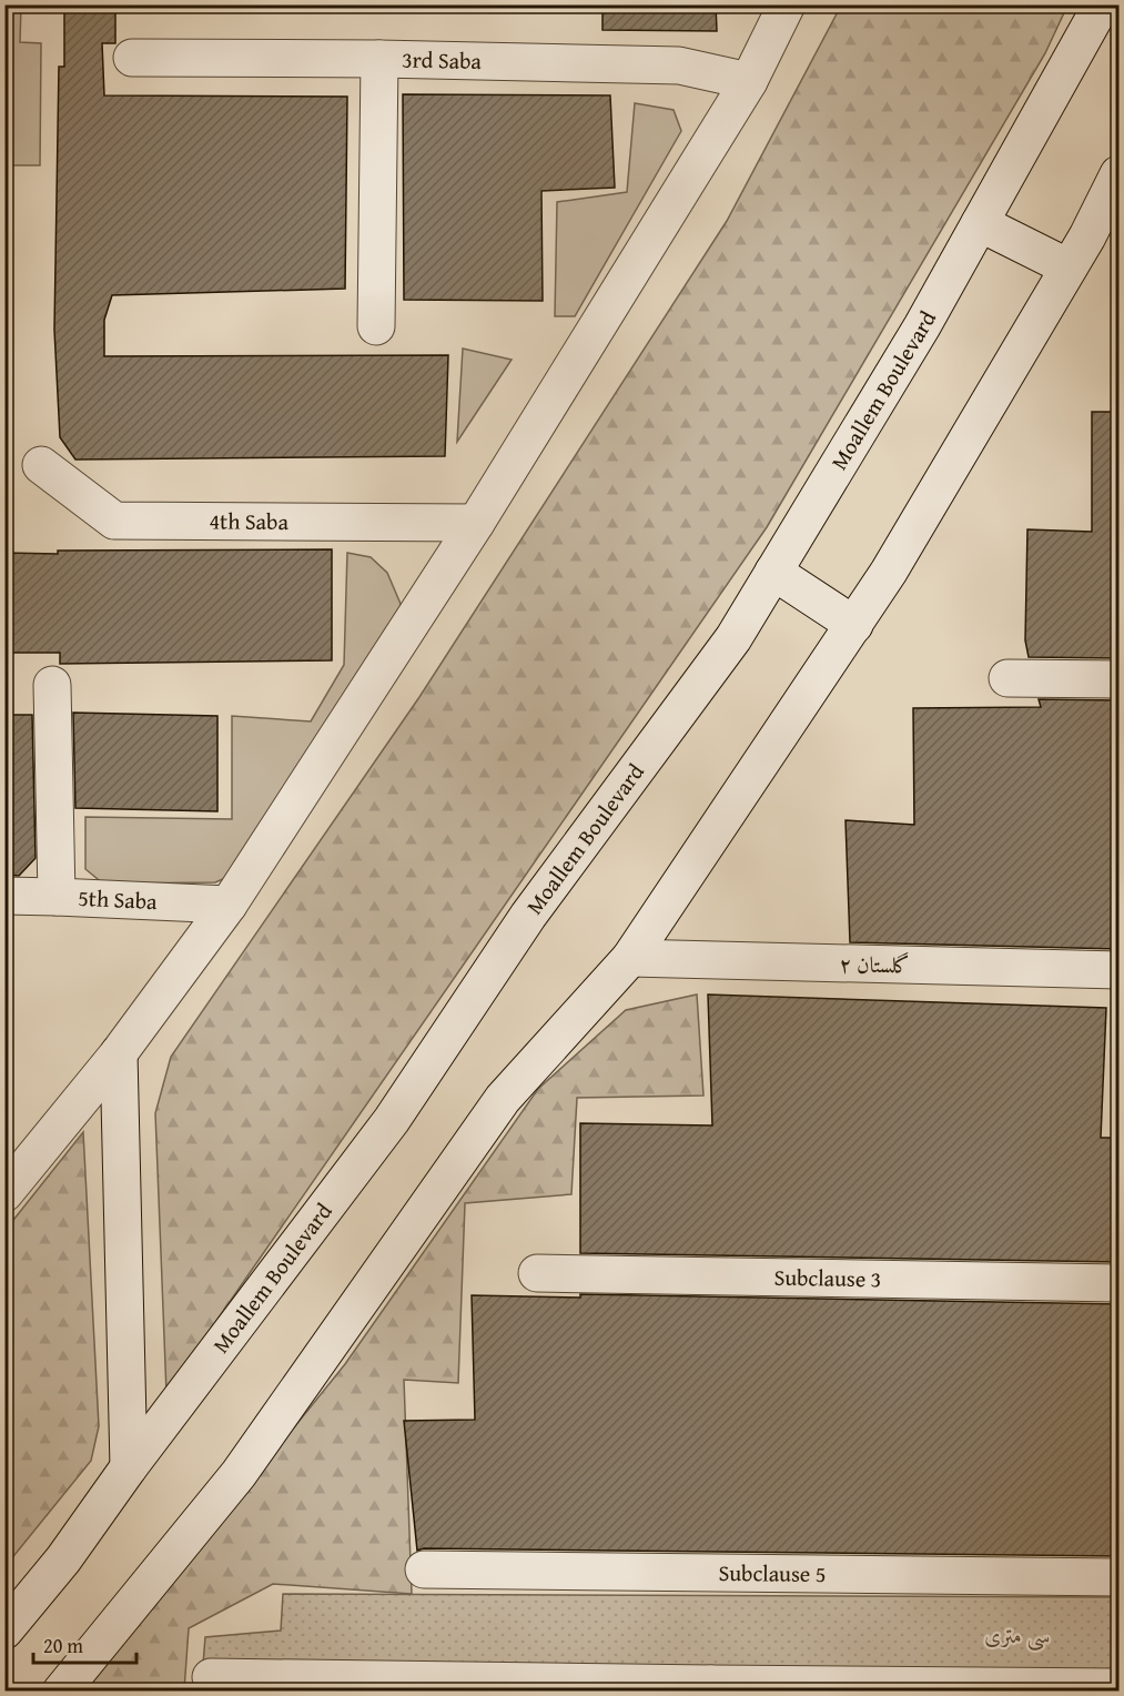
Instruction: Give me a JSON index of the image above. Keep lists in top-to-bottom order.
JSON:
{
  "streets": {
    "street": [
      "3rd Saba",
      "Moallem Boulevard",
      "4th Saba",
      "5th Saba",
      "گلستان ۲",
      "Subclause 3",
      "Subclause 5"
    ]
  },
  "parks": ["سی متری"],
  "scale_bar": "20 m"
}
